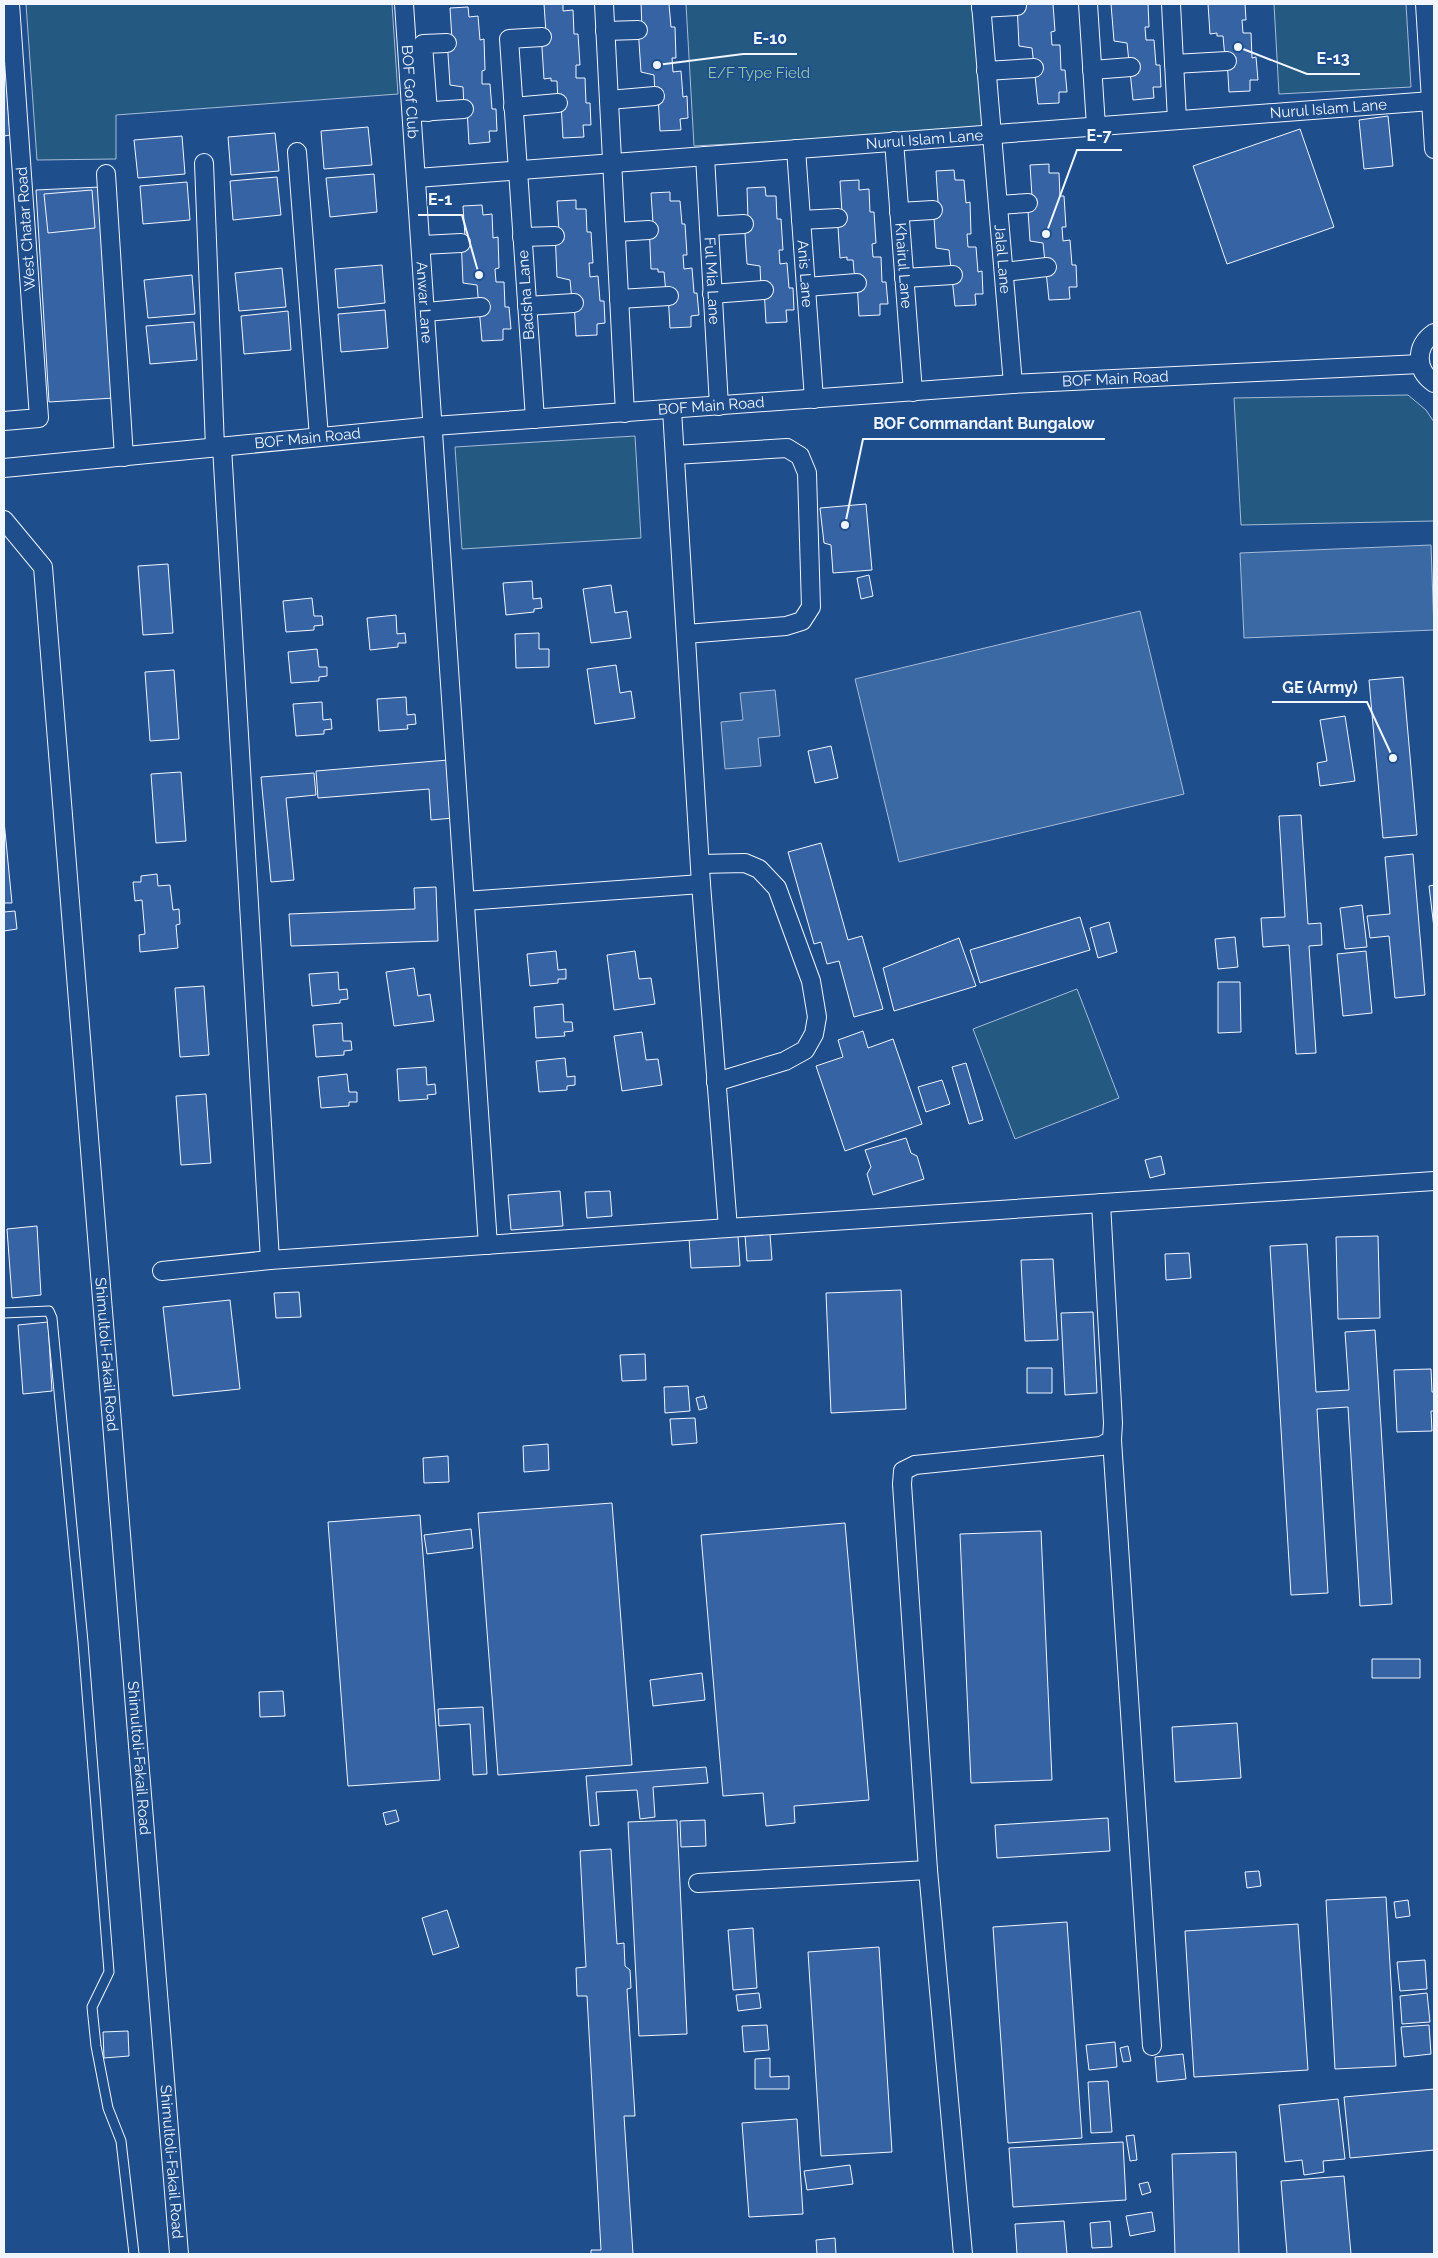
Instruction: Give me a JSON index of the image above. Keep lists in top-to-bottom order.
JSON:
{
  "streets": {
    "street": [
      "BOF Gof Club",
      "Nurul Islam Lane",
      "West Chatar Road",
      "Jalal Lane",
      "Khairul Lane",
      "Anis Lane",
      "Ful Mia Lane",
      "Badsha Lane",
      "Anwar Lane",
      "BOF Main Road",
      "Shimultoli-Fakail Road"
    ]
  },
  "crossings": [
    ["BOF Gof Club", "Nurul Islam Lane"],
    ["BOF Gof Club", "Anwar Lane"],
    ["Nurul Islam Lane", "Jalal Lane"],
    ["Nurul Islam Lane", "Khairul Lane"],
    ["Nurul Islam Lane", "Anis Lane"],
    ["Nurul Islam Lane", "Ful Mia Lane"],
    ["Nurul Islam Lane", "Badsha Lane"],
    ["Nurul Islam Lane", "Anwar Lane"],
    ["Jalal Lane", "BOF Main Road"],
    ["Khairul Lane", "BOF Main Road"],
    ["Anis Lane", "BOF Main Road"],
    ["Ful Mia Lane", "BOF Main Road"],
    ["Badsha Lane", "BOF Main Road"],
    ["Anwar Lane", "BOF Main Road"]
  ],
  "parks": ["E/F Type Field"],
  "places": [
    "E-13",
    "E-10",
    "E-7",
    "E-1",
    "BOF Commandant Bungalow",
    "GE (Army)"
  ]
}
